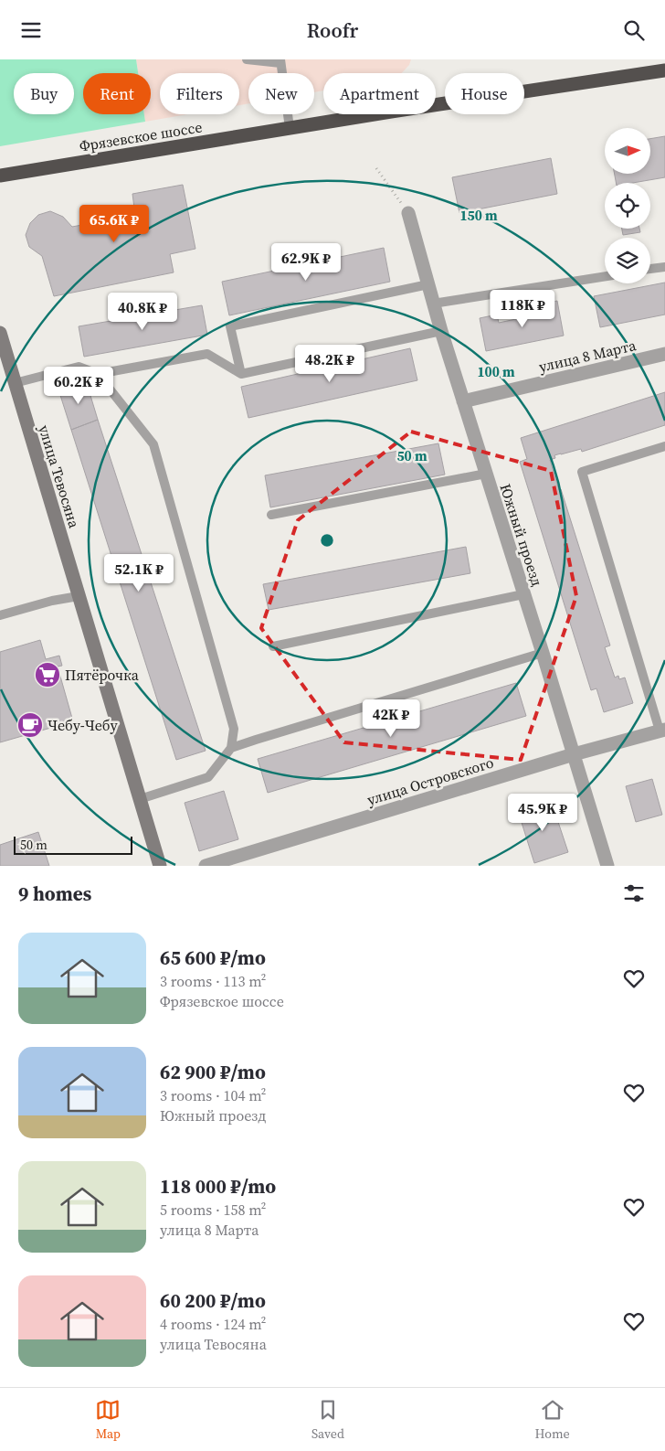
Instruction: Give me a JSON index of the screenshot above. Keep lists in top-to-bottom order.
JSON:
{
  "streets": {
    "highway": ["Фрязевское шоссе"],
    "main road": ["улица Тевосяна"],
    "street": ["улица 8 Марта", "Южный проезд", "улица Островского"]
  },
  "crossings": [
    ["улица 8 Марта", "Южный проезд"],
    ["Южный проезд", "улица Островского"]
  ],
  "places": {
    "supermarket": ["Пятёрочка"],
    "cafe": ["Чебу-Чебу"]
  },
  "scale_bar": "50 m",
  "north": "right",
  "page": {
    "header": "Roofr",
    "chip": [
      "Buy",
      "Rent",
      "Filters",
      "New",
      "Apartment",
      "House"
    ],
    "price": [
      "65.6K ₽",
      "62.9K ₽",
      "118K ₽",
      "40.8K ₽",
      "48.2K ₽",
      "60.2K ₽",
      "52.1K ₽",
      "42K ₽",
      "45.9K ₽"
    ],
    "scale": "50 m",
    "heading": "9 homes",
    "list": [
      {
        "name": "65 600 ₽/mo",
        "note": "3 rooms · 113 m² · Фрязевское шоссе"
      },
      {
        "name": "62 900 ₽/mo",
        "note": "3 rooms · 104 m² · Южный проезд"
      },
      {
        "name": "118 000 ₽/mo",
        "note": "5 rooms · 158 m² · улица 8 Марта"
      },
      {
        "name": "60 200 ₽/mo",
        "note": "4 rooms · 124 m² · улица Тевосяна"
      }
    ],
    "tabs": ["Map", "Saved", "Home"]
  },
  "rings": ["150 m", "100 m", "50 m"]
}
